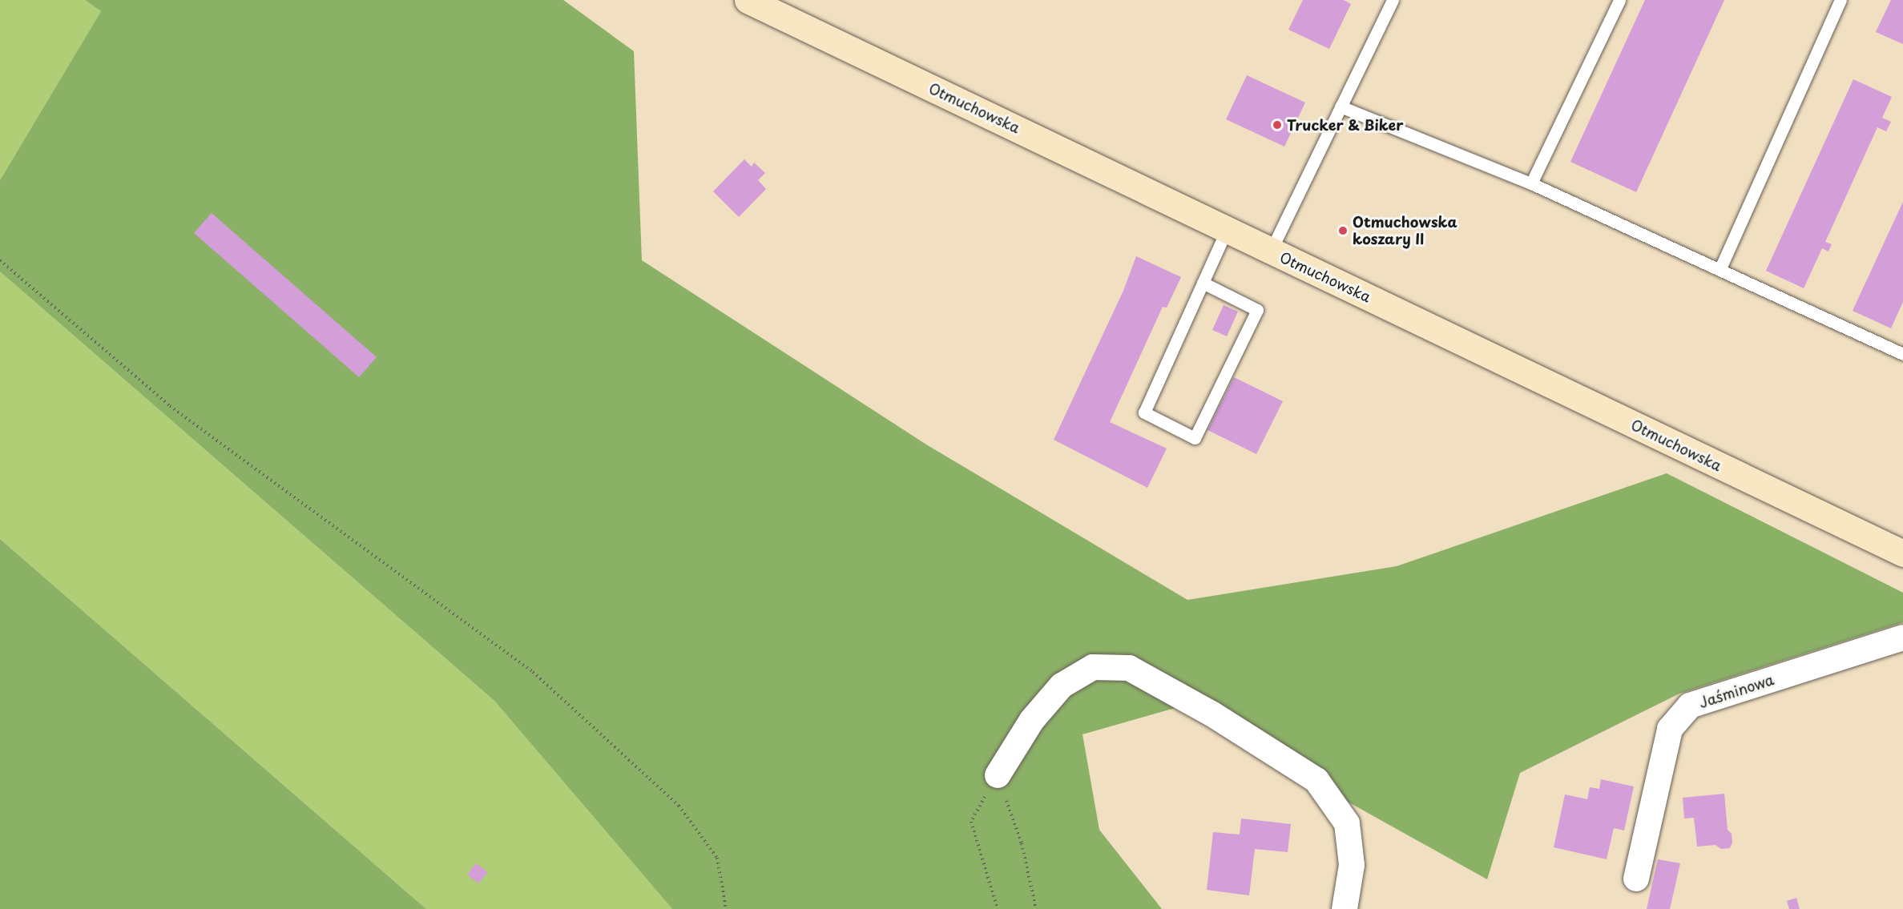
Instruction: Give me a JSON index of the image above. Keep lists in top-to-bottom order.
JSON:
{
  "streets": {
    "main road": ["Otmuchowska"],
    "street": ["Jaśminowa"]
  },
  "places": ["Trucker & Biker", "Otmuchowska koszary II"]
}
